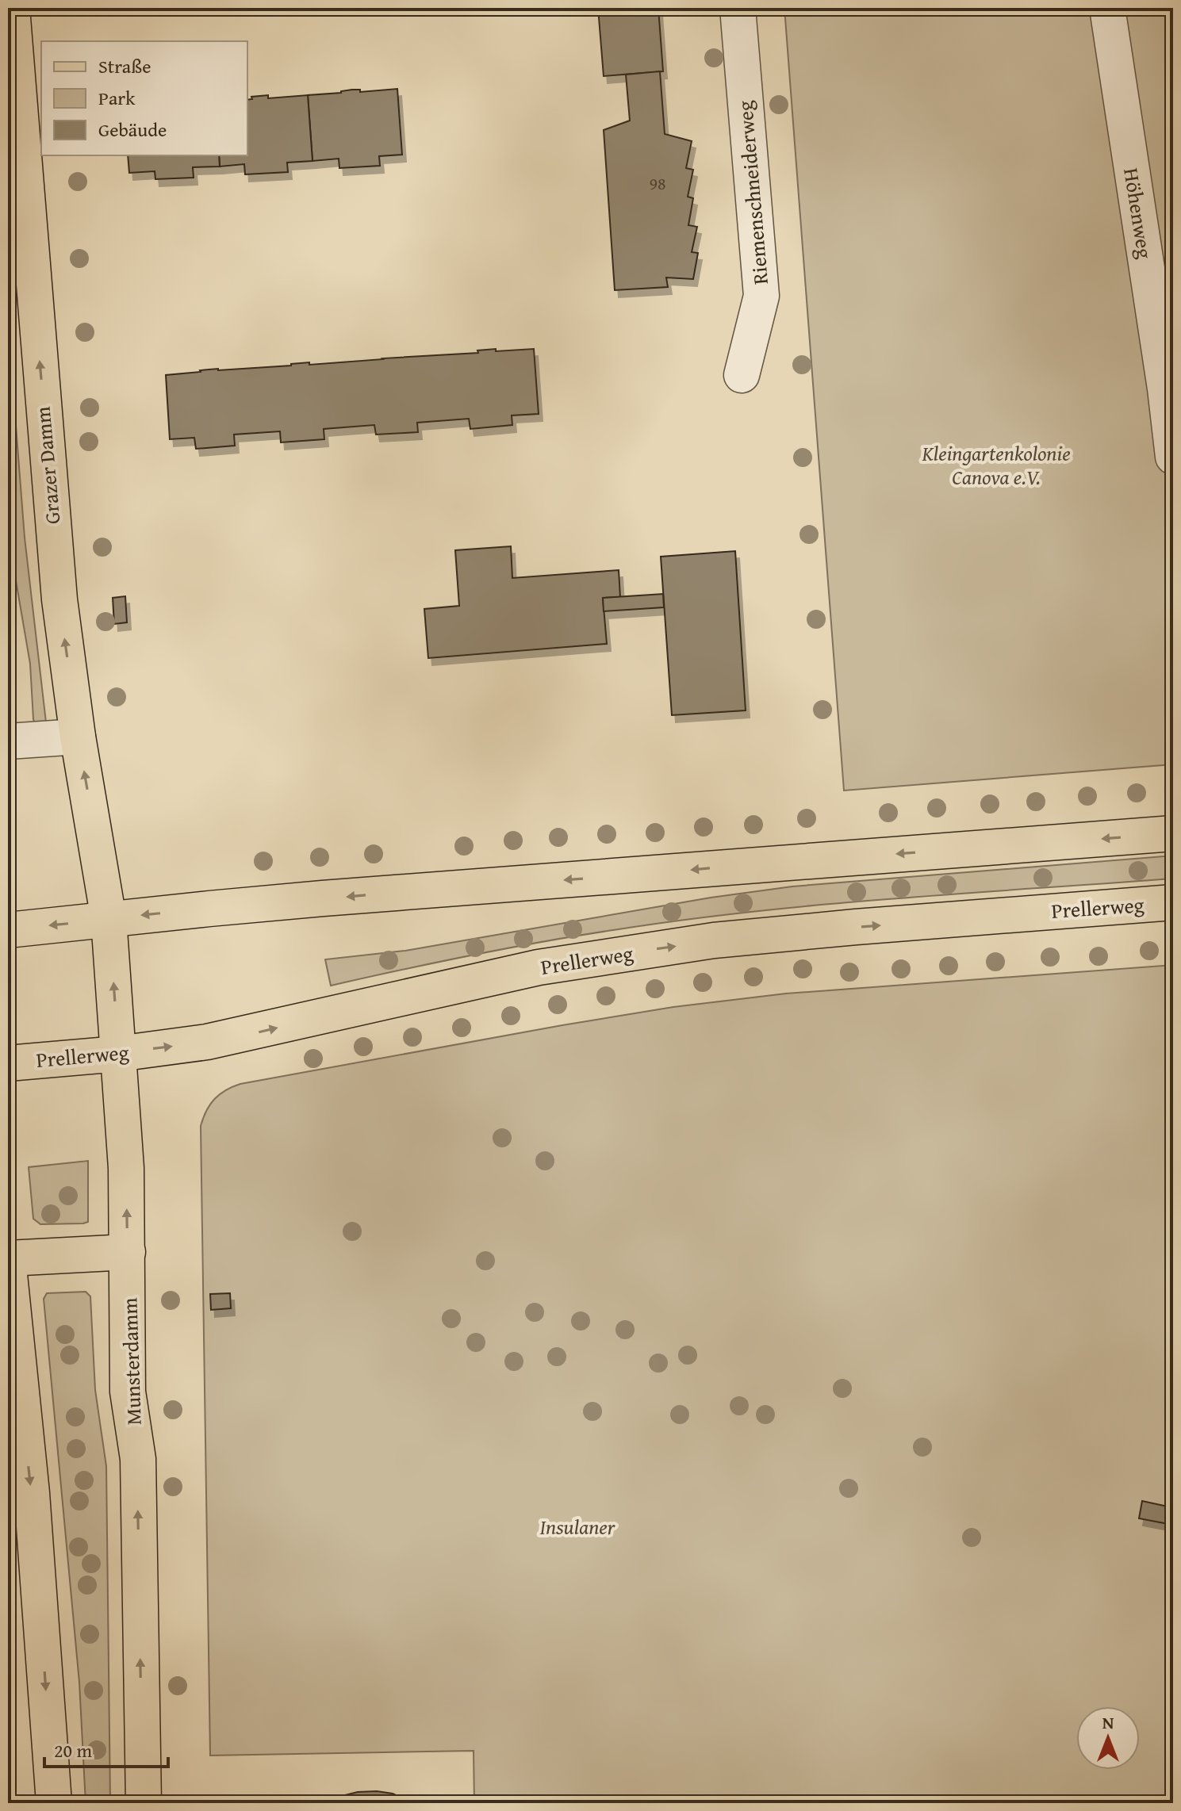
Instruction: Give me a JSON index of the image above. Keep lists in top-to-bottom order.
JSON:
{
  "streets": {
    "main road": ["Grazer Damm", "Prellerweg", "Munsterdamm"],
    "street": ["Riemenschneiderweg", "Höhenweg"]
  },
  "crossings": [
    ["Grazer Damm", "Munsterdamm"],
    ["Prellerweg", "Munsterdamm"]
  ],
  "one_way": ["Grazer Damm"],
  "parks": ["Kleingartenkolonie Canova e.V.", "Insulaner"],
  "house_numbers": ["98"],
  "legend": ["Straße", "Park", "Gebäude"],
  "scale_bar": "20 m",
  "north": "top"
}
